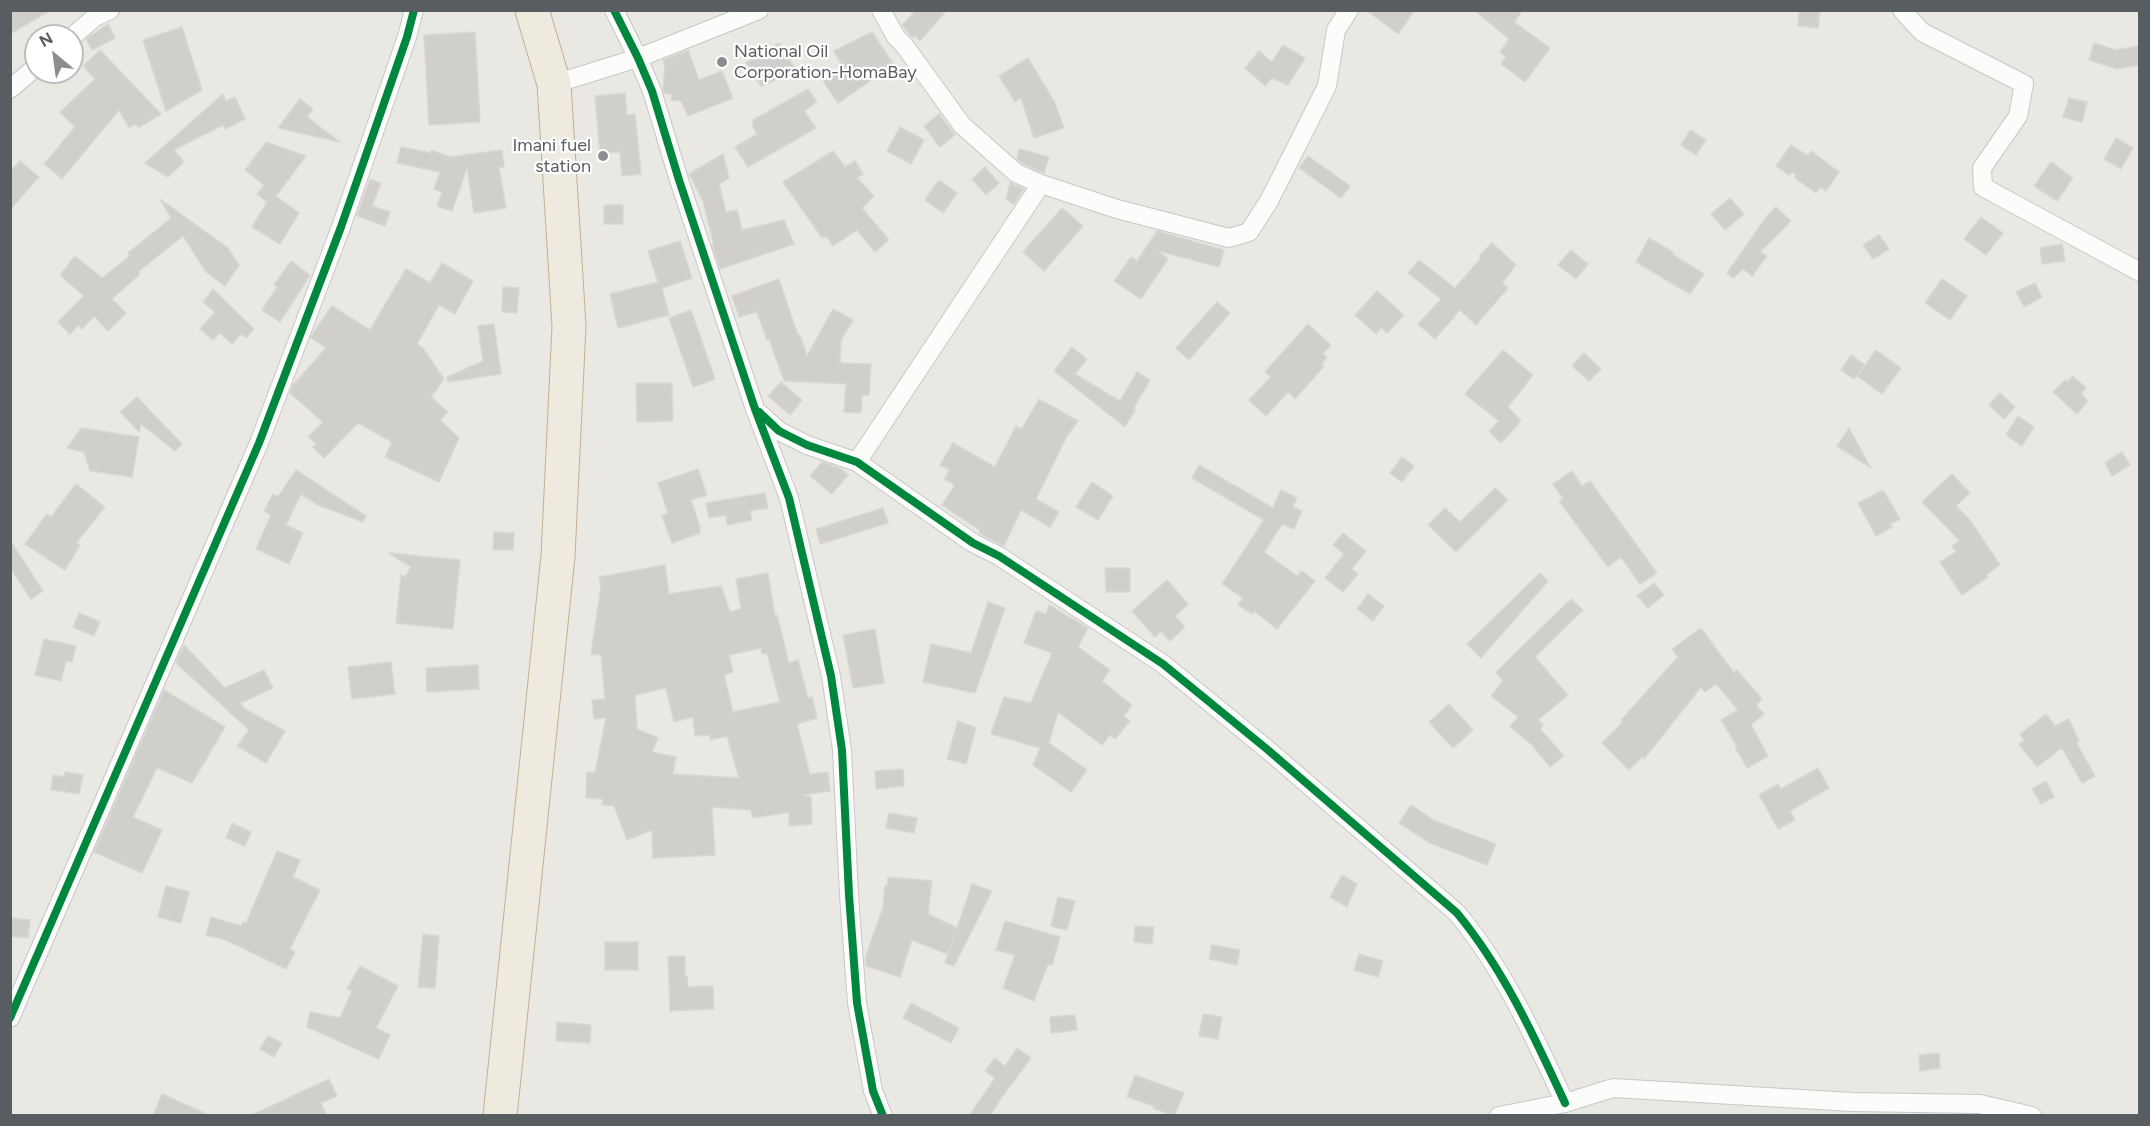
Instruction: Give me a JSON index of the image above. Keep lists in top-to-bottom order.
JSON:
{
  "places": ["National Oil Corporation-HomaBay", "Imani fuel station"],
  "north": "top left"
}
